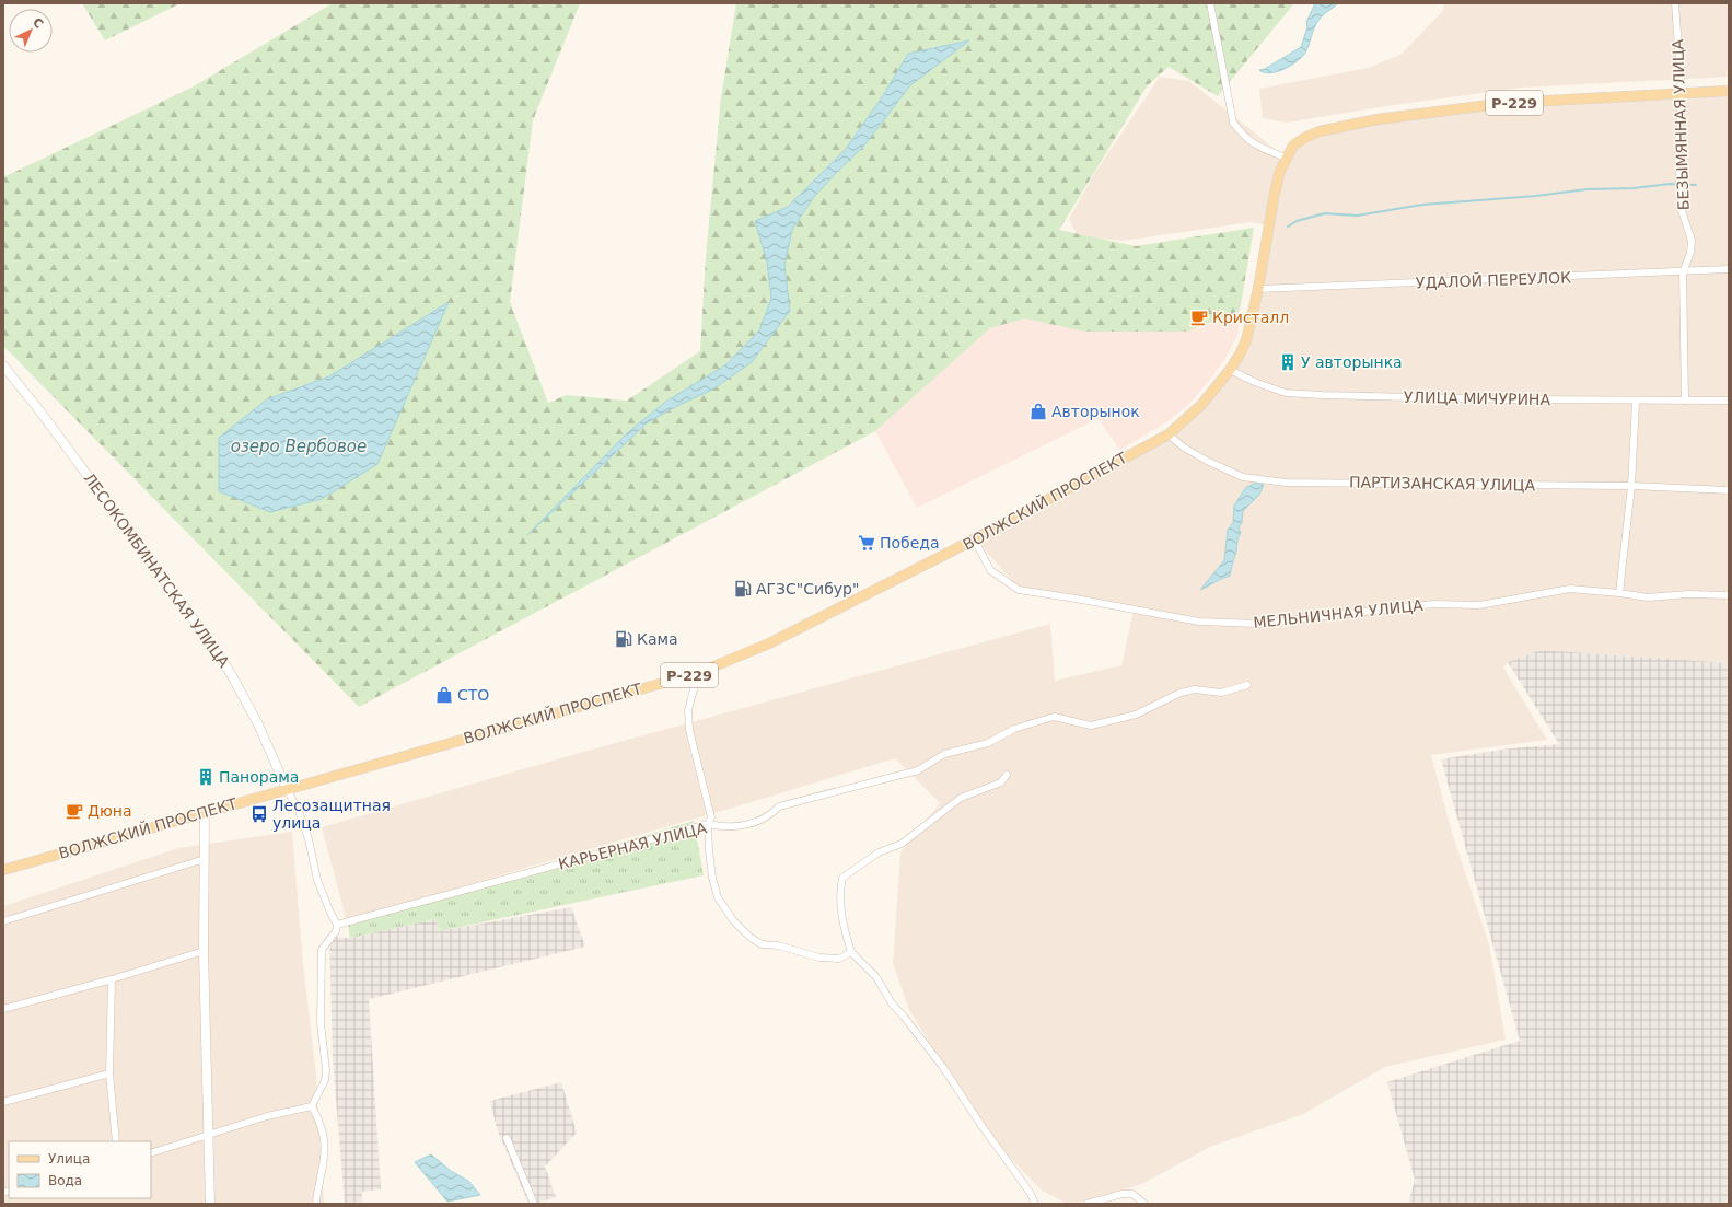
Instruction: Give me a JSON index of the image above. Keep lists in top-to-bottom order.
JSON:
{
  "streets": {
    "main road": ["Р-229", "ВОЛЖСКИЙ ПРОСПЕКТ"],
    "street": [
      "БЕЗЫМЯННАЯ УЛИЦА",
      "УДАЛОЙ ПЕРЕУЛОК",
      "УЛИЦА МИЧУРИНА",
      "ПАРТИЗАНСКАЯ УЛИЦА",
      "ЛЕСОКОМБИНАТСКАЯ УЛИЦА",
      "МЕЛЬНИЧНАЯ УЛИЦА",
      "КАРЬЕРНАЯ УЛИЦА"
    ]
  },
  "crossings": [
    ["Р-229", "БЕЗЫМЯННАЯ УЛИЦА"],
    ["Р-229", "ВОЛЖСКИЙ ПРОСПЕКТ"],
    ["БЕЗЫМЯННАЯ УЛИЦА", "УДАЛОЙ ПЕРЕУЛОК"],
    ["БЕЗЫМЯННАЯ УЛИЦА", "УЛИЦА МИЧУРИНА"],
    ["БЕЗЫМЯННАЯ УЛИЦА", "ВОЛЖСКИЙ ПРОСПЕКТ"],
    ["УДАЛОЙ ПЕРЕУЛОК", "ВОЛЖСКИЙ ПРОСПЕКТ"],
    ["УЛИЦА МИЧУРИНА", "ВОЛЖСКИЙ ПРОСПЕКТ"],
    ["ПАРТИЗАНСКАЯ УЛИЦА", "ВОЛЖСКИЙ ПРОСПЕКТ"],
    ["ВОЛЖСКИЙ ПРОСПЕКТ", "ЛЕСОКОМБИНАТСКАЯ УЛИЦА"],
    ["ВОЛЖСКИЙ ПРОСПЕКТ", "МЕЛЬНИЧНАЯ УЛИЦА"]
  ],
  "water": ["озеро Вербовое"],
  "places": {
    "cafe": ["Кристалл", "Дюна"],
    "building": ["У авторынка", "Панорама"],
    "shop": ["Авторынок", "СТО"],
    "supermarket": ["Победа"],
    "fuel station": ["АГЗС\"Сибур\"", "Кама"],
    "bus stop": ["Лесозащитная улица"]
  },
  "legend": ["Улица", "Вода"],
  "north": "top right"
}
